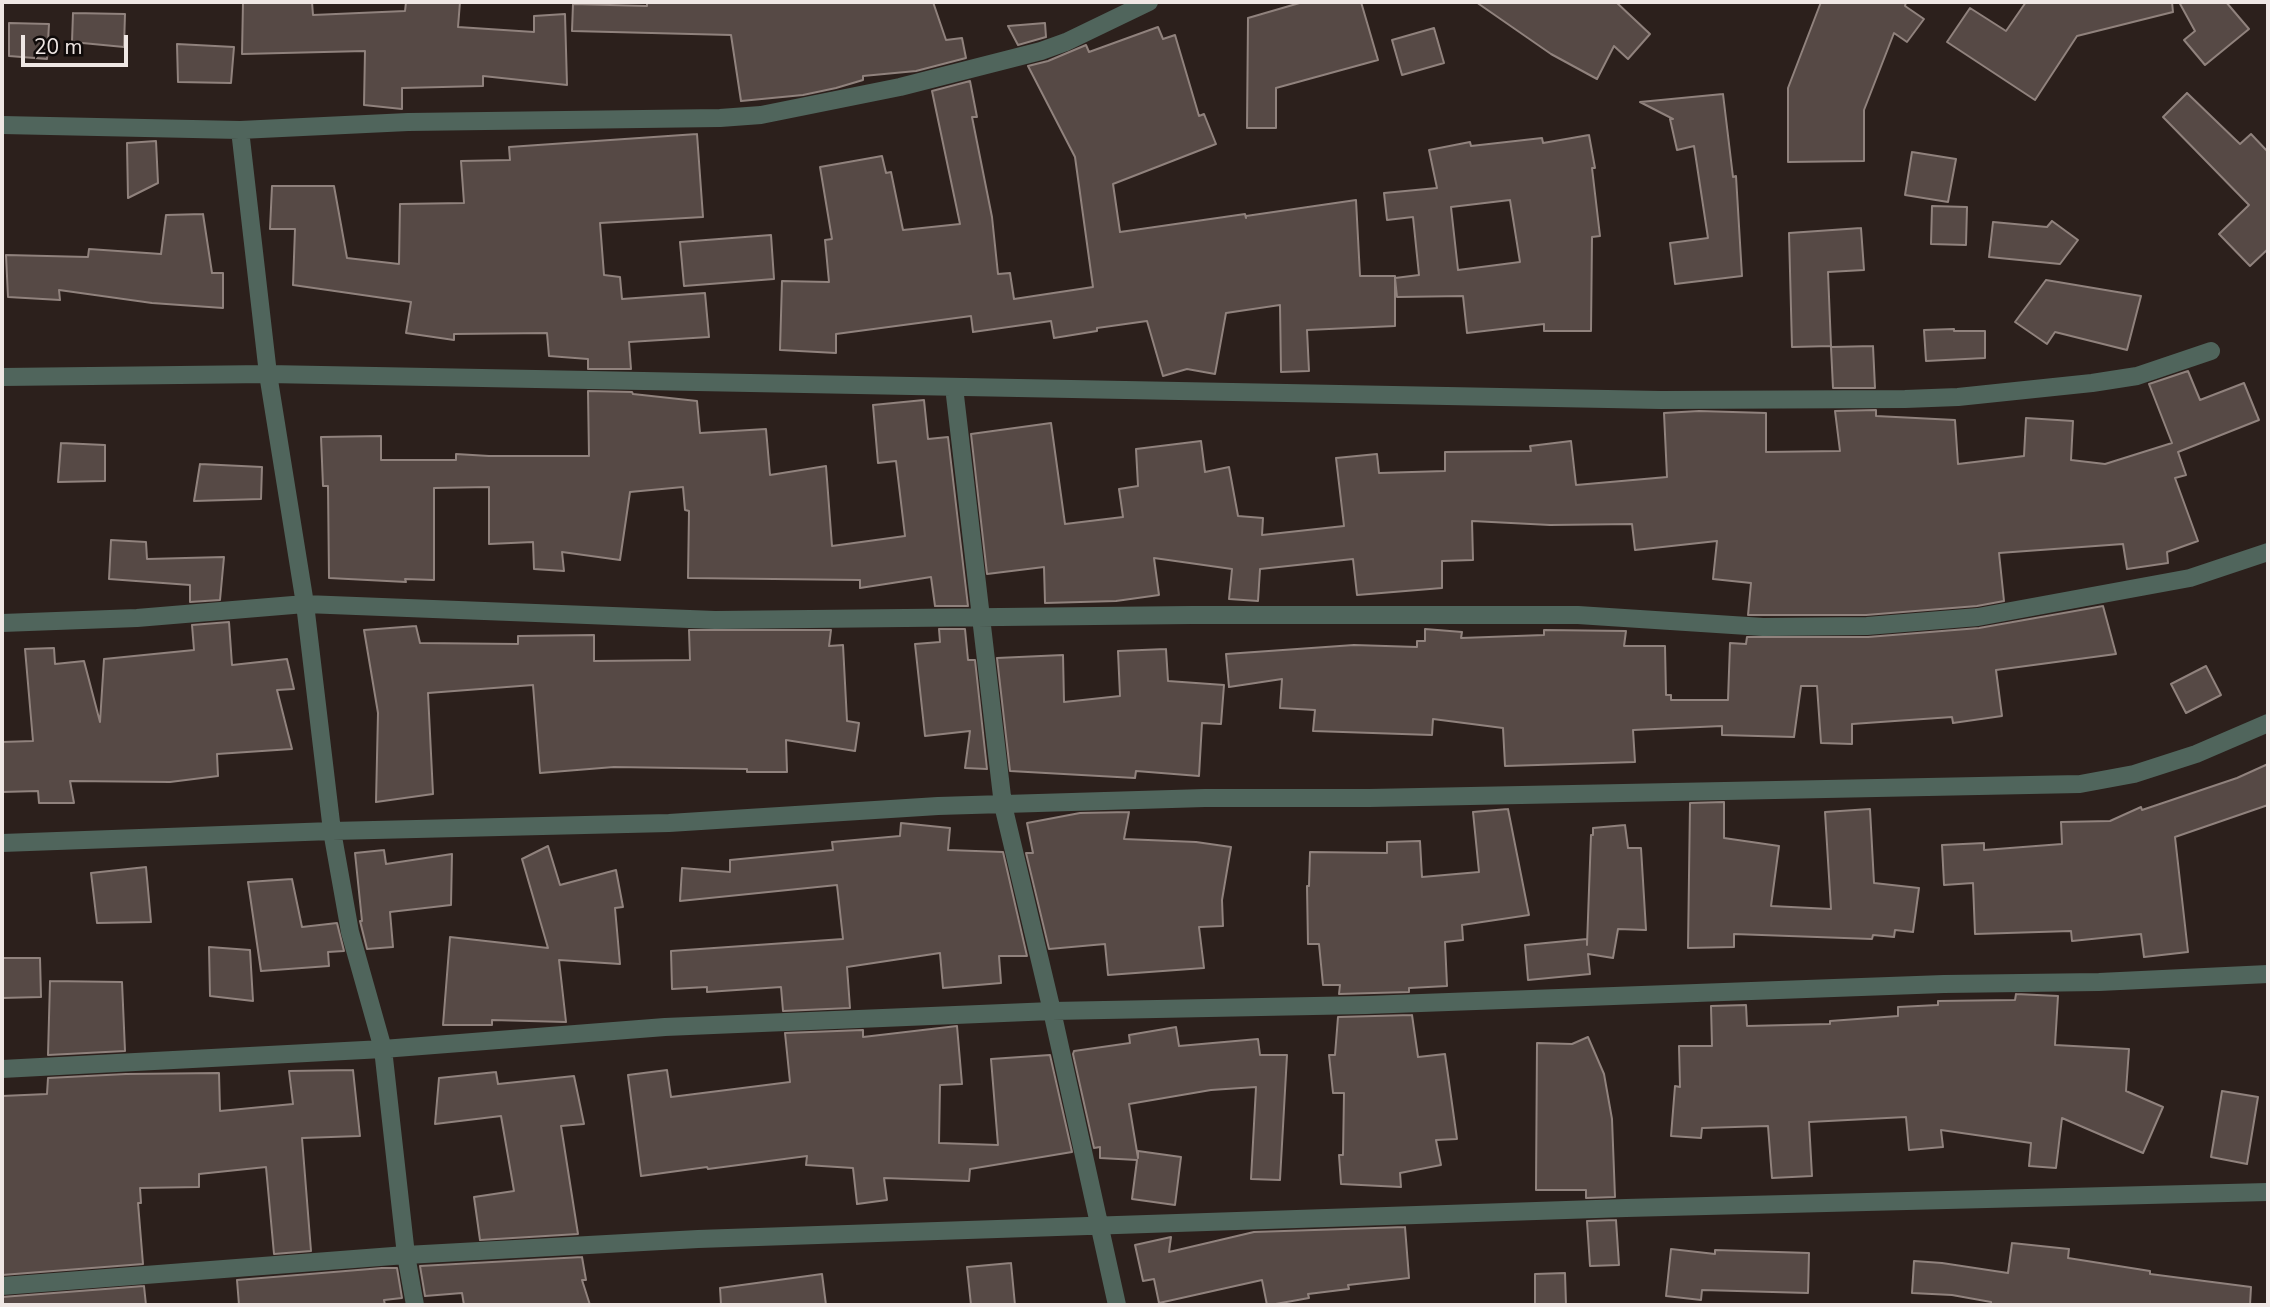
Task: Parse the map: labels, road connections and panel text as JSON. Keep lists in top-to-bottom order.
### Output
{
  "scale_bar": "20 m"
}
